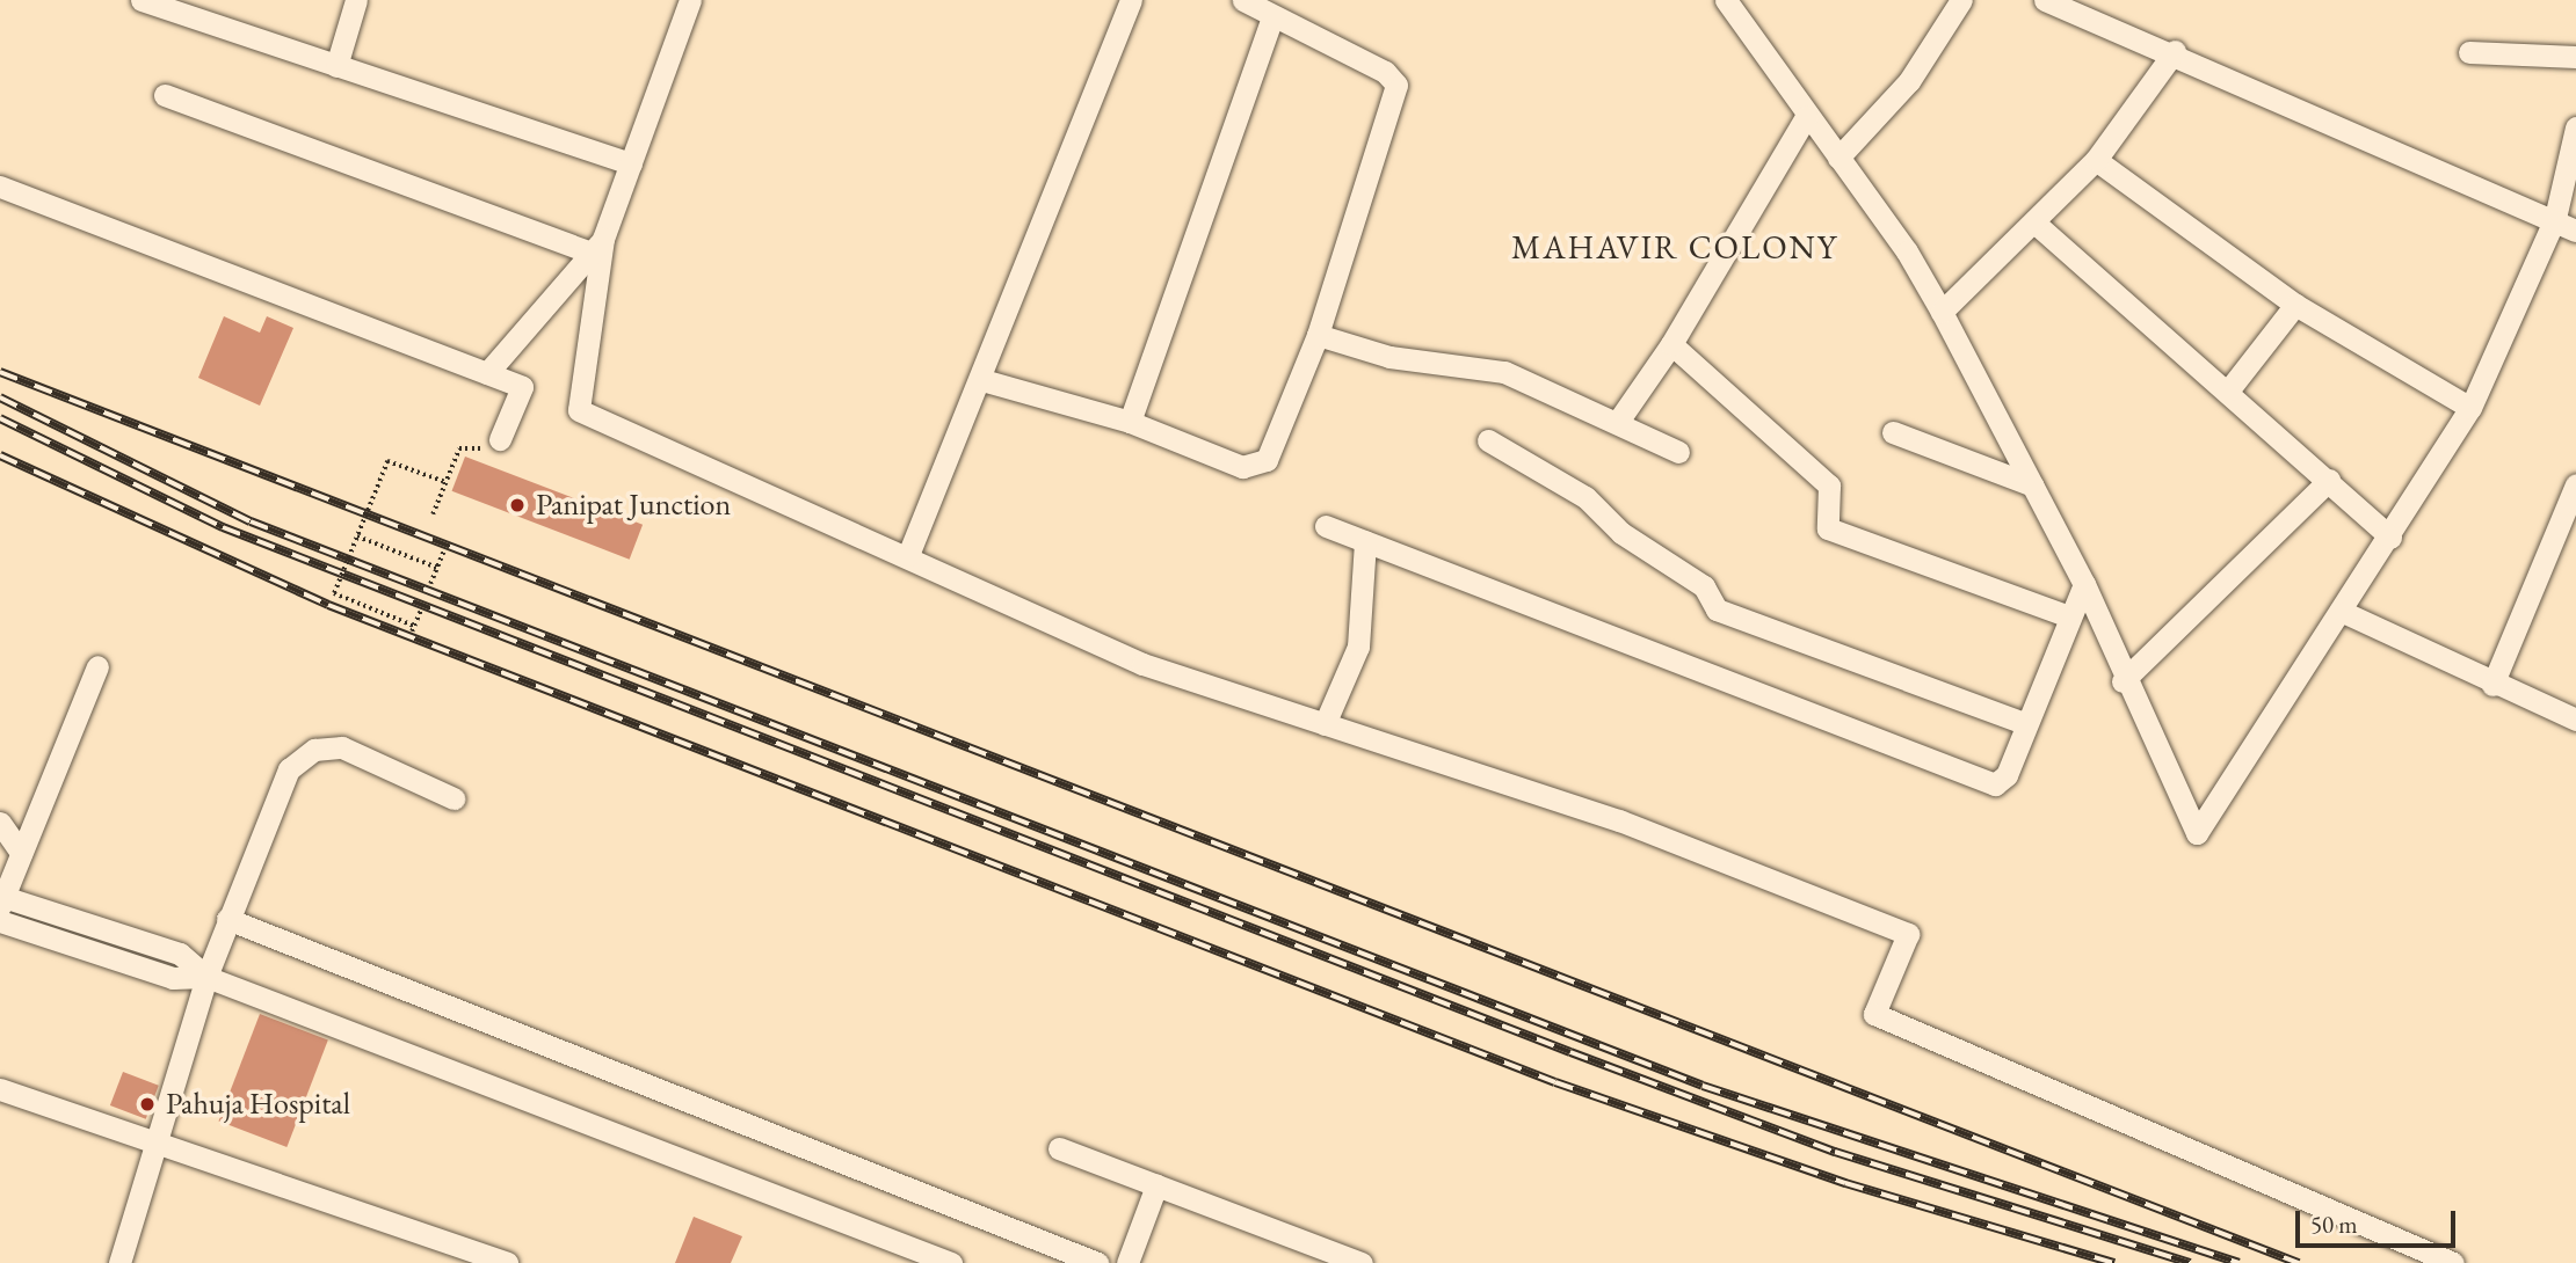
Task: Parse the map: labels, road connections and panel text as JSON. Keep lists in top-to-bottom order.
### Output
{
  "districts": ["MAHAVIR COLONY"],
  "places": ["Panipat Junction", "Pahuja Hospital"],
  "scale_bar": "50 m"
}
